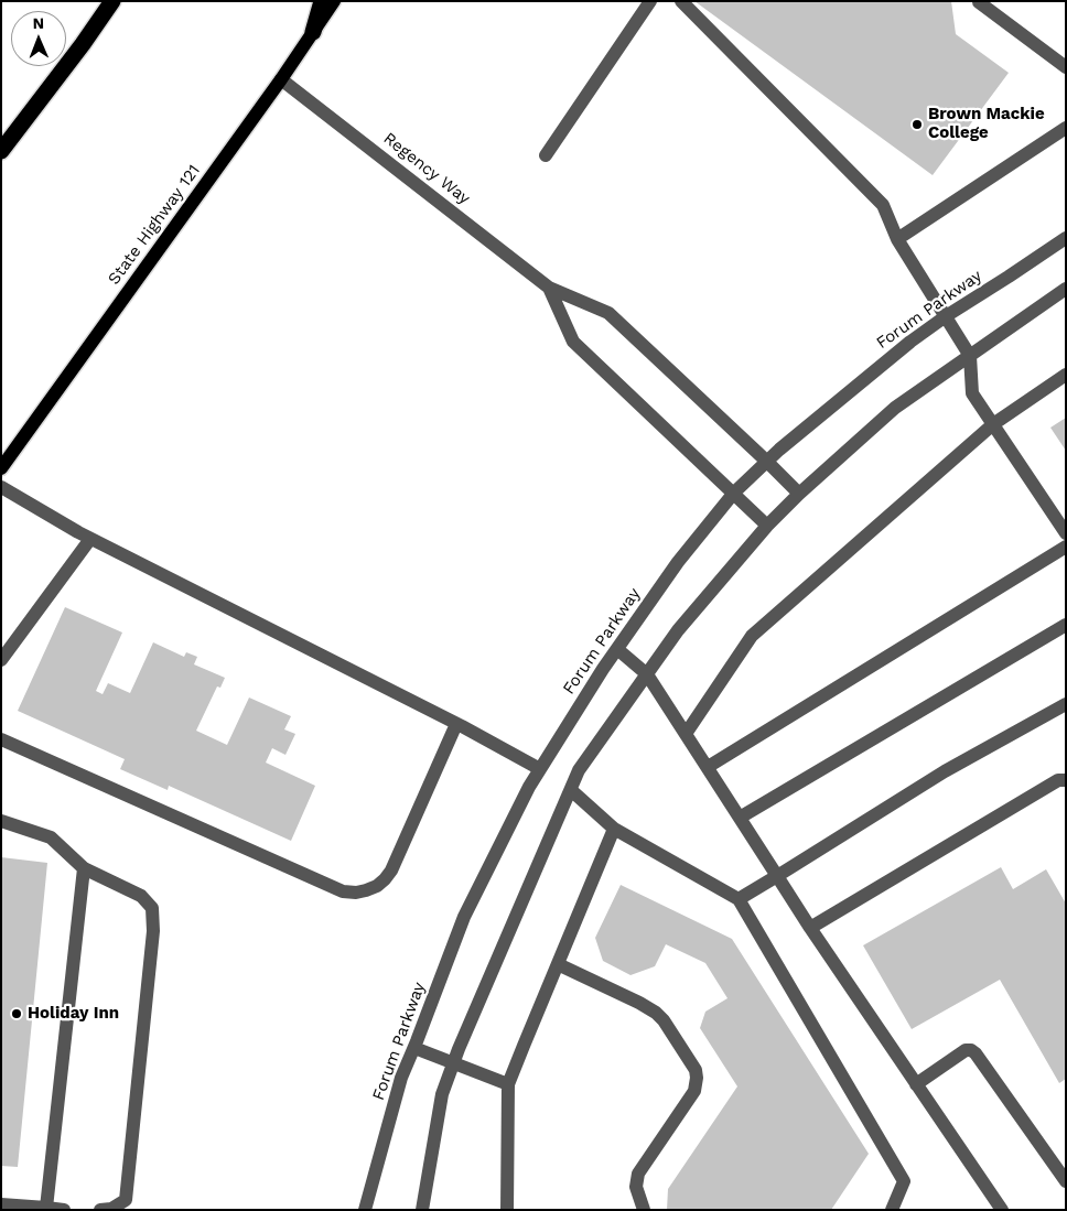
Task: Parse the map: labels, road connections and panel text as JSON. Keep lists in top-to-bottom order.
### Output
{
  "streets": {
    "main road": ["State Highway 121"],
    "street": ["Regency Way", "Forum Parkway"]
  },
  "crossings": [
    ["Regency Way", "State Highway 121"],
    ["Regency Way", "Forum Parkway"]
  ],
  "places": ["Brown Mackie College", "Holiday Inn"],
  "north": "top"
}
